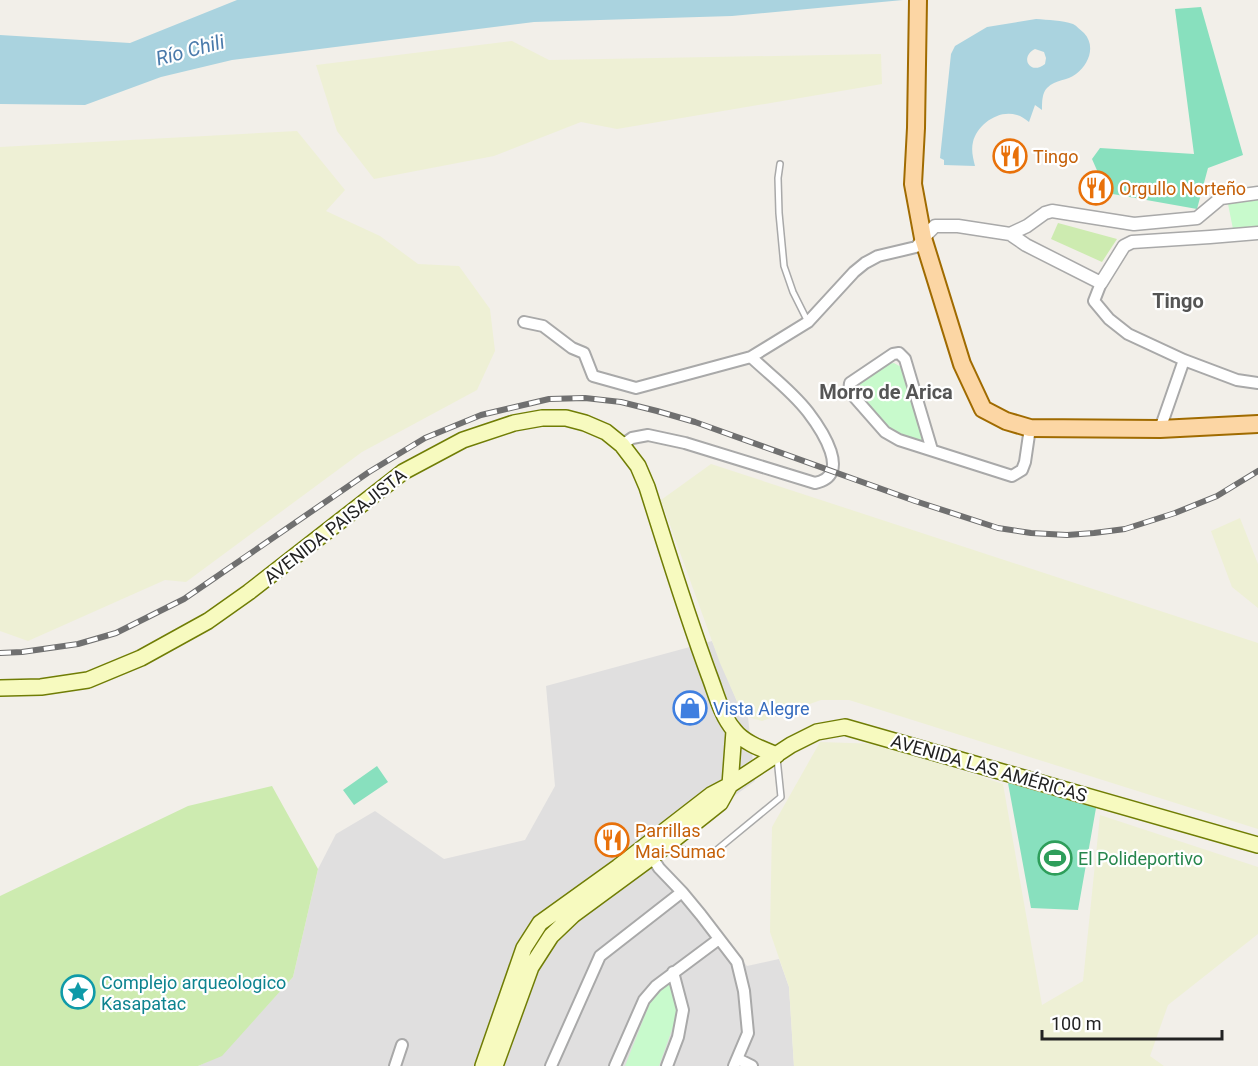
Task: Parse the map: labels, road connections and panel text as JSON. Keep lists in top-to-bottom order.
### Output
{
  "streets": {
    "main road": ["AVENIDA PAISAJISTA", "AVENIDA LAS AMÉRICAS"]
  },
  "crossings": [
    ["AVENIDA PAISAJISTA", "AVENIDA LAS AMÉRICAS"]
  ],
  "districts": ["Tingo", "Morro de Arica"],
  "water": ["Río Chili"],
  "places": {
    "restaurant": ["Tingo", "Orgullo Norteño", "Parrillas Mai-Sumac"],
    "shop": ["Vista Alegre"],
    "sports": ["El Polideportivo"],
    "place": ["Complejo arqueologico Kasapatac"]
  },
  "scale_bar": "100 m"
}
